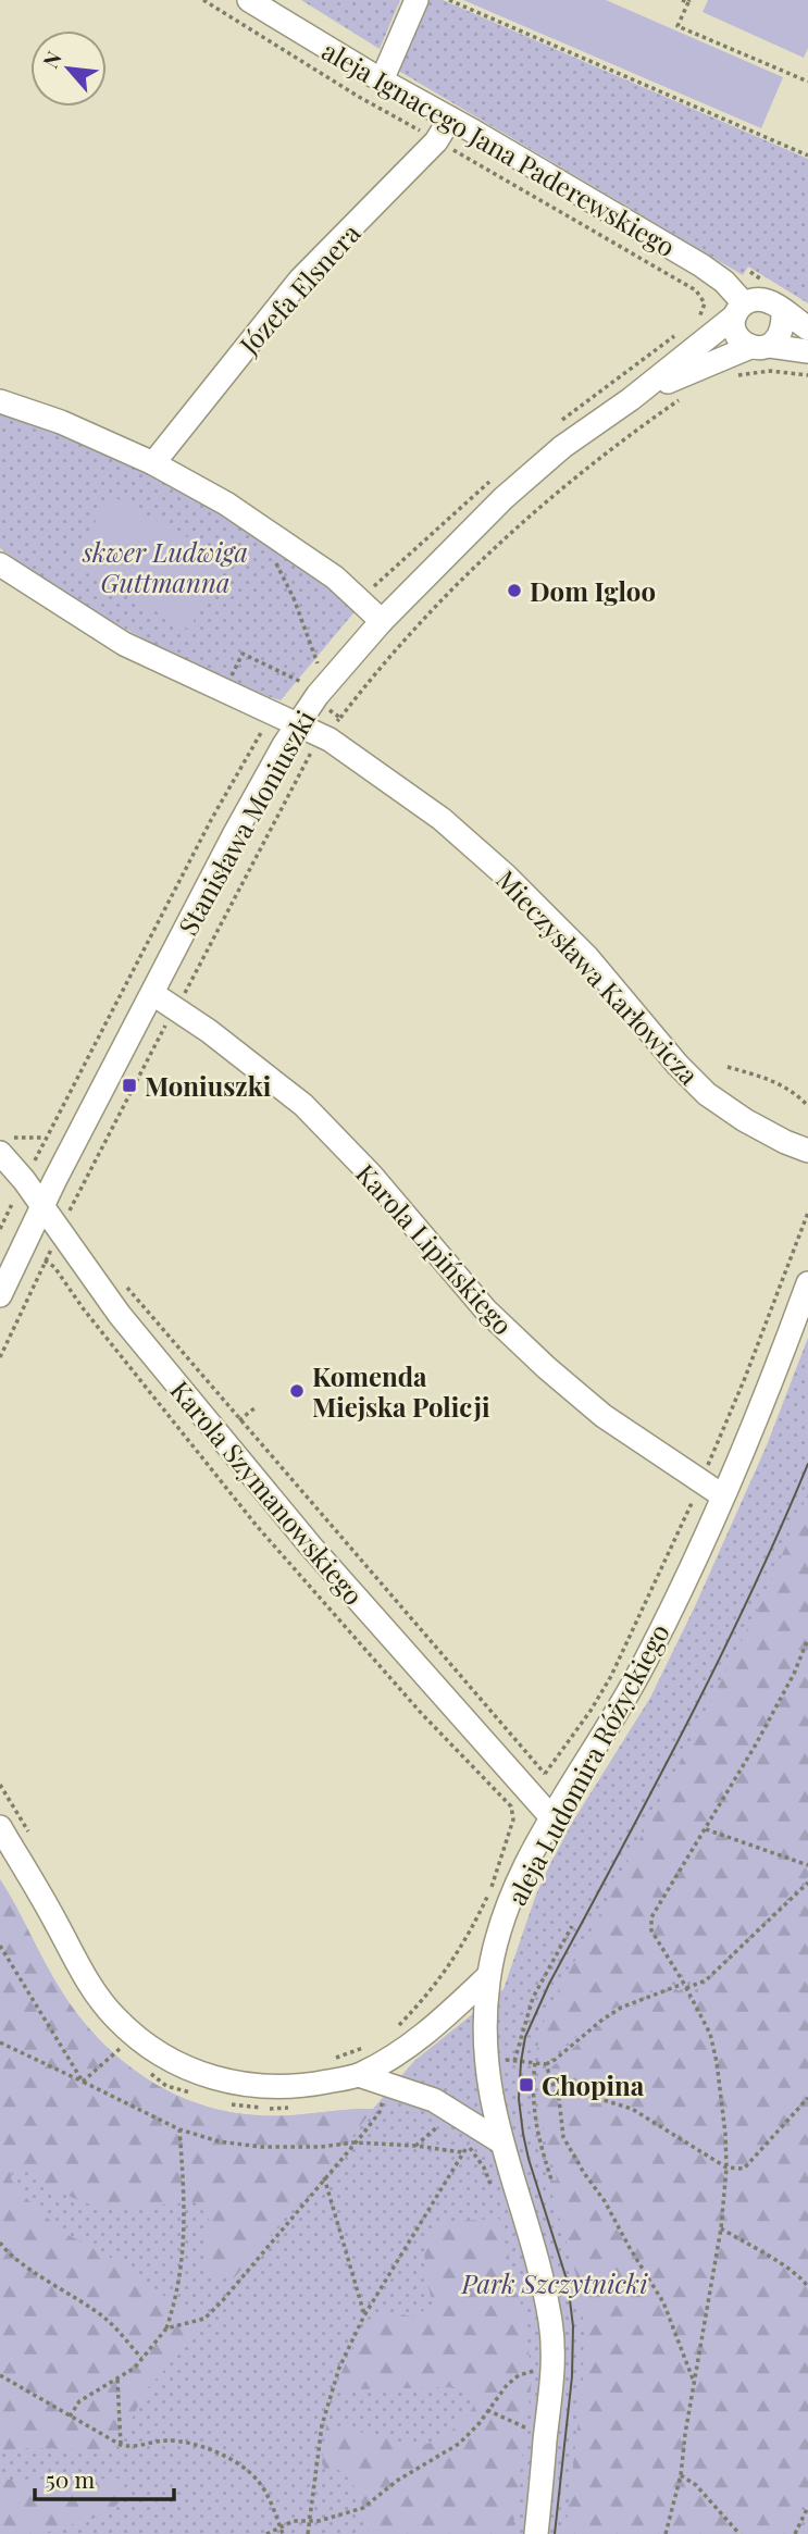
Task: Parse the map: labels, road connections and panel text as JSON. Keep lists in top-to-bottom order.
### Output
{
  "streets": {
    "street": [
      "aleja Ignacego Jana Paderewskiego",
      "Józefa Elsnera",
      "Stanisława Moniuszki",
      "Mieczysława Karłowicza",
      "Karola Lipińskiego",
      "Karola Szymanowskiego",
      "aleja Ludomira Różyckiego"
    ]
  },
  "crossings": [
    ["aleja Ignacego Jana Paderewskiego", "Józefa Elsnera"],
    ["aleja Ignacego Jana Paderewskiego", "Stanisława Moniuszki"],
    ["Stanisława Moniuszki", "Mieczysława Karłowicza"],
    ["Stanisława Moniuszki", "Karola Lipińskiego"],
    ["Stanisława Moniuszki", "Karola Szymanowskiego"],
    ["Karola Lipińskiego", "aleja Ludomira Różyckiego"],
    ["Karola Szymanowskiego", "aleja Ludomira Różyckiego"]
  ],
  "parks": ["skwer Ludwiga Guttmanna", "Park Szczytnicki"],
  "places": {
    "other": ["Dom Igloo", "Komenda Miejska Policji"],
    "transit": ["Moniuszki", "Chopina"]
  },
  "scale_bar": "50 m",
  "north": "top left"
}
